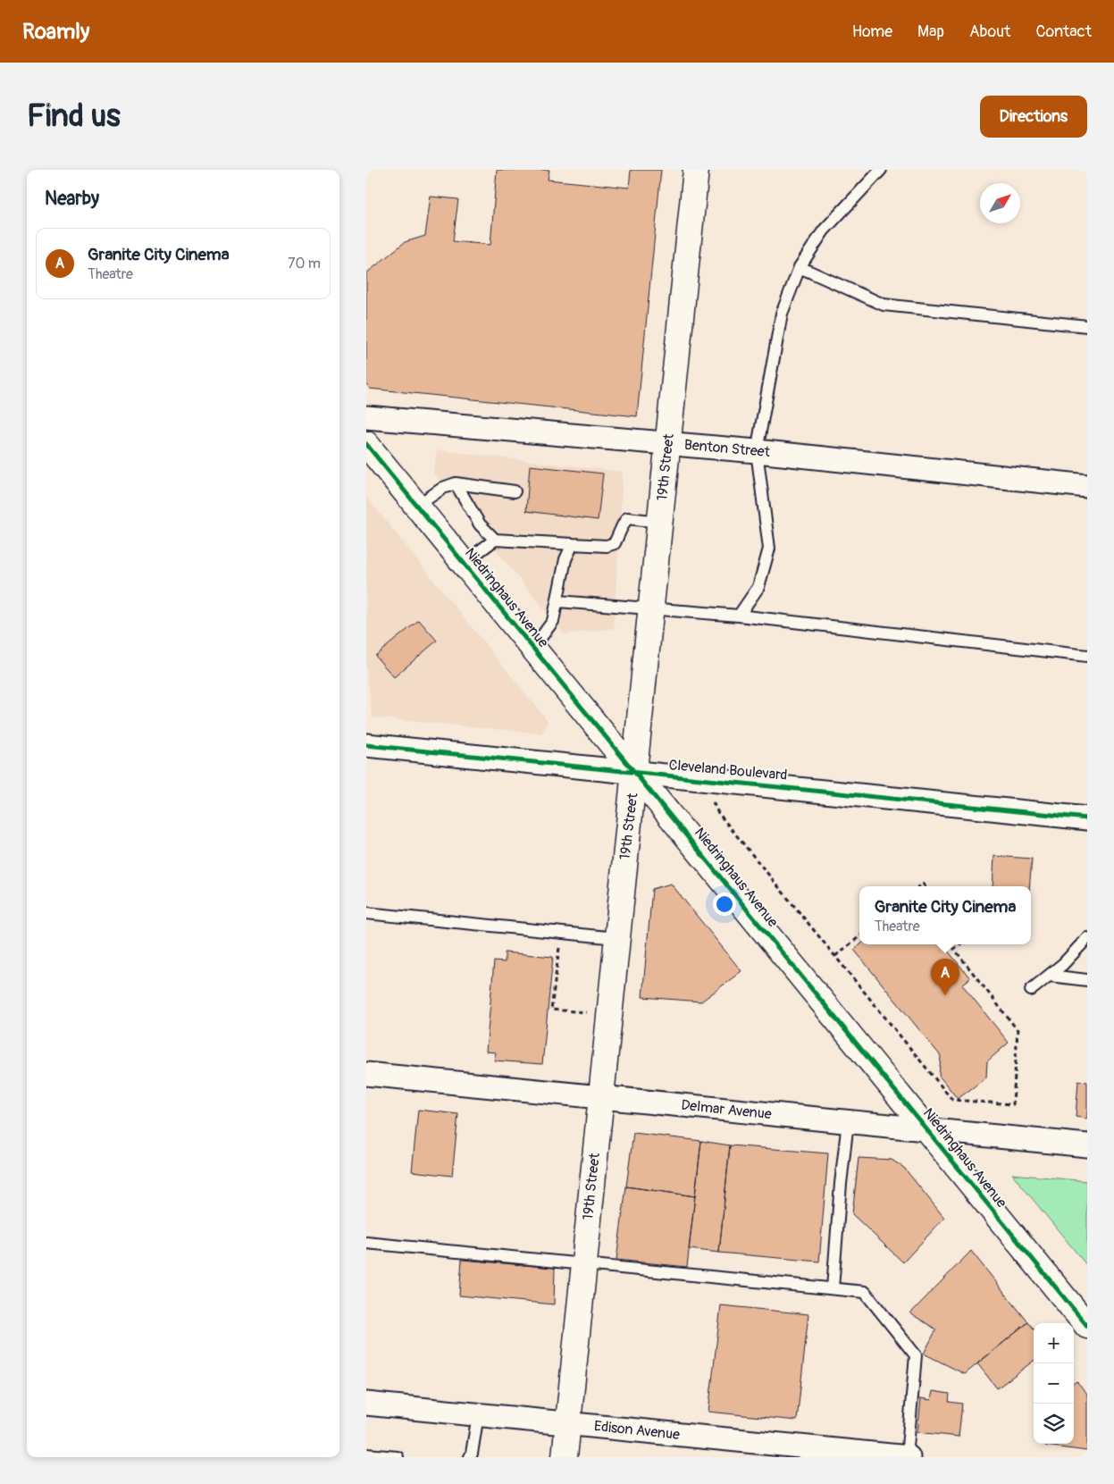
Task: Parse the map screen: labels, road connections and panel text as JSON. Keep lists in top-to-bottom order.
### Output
{
  "streets": {
    "main road": ["19th Street", "Niedringhaus Avenue"],
    "street": [
      "Benton Street",
      "Cleveland Boulevard",
      "Delmar Avenue",
      "Edison Avenue"
    ]
  },
  "crossings": [
    ["Benton Street", "19th Street"],
    ["19th Street", "Niedringhaus Avenue"],
    ["19th Street", "Cleveland Boulevard"],
    ["19th Street", "Delmar Avenue"],
    ["19th Street", "Edison Avenue"],
    ["Niedringhaus Avenue", "Cleveland Boulevard"],
    ["Niedringhaus Avenue", "Delmar Avenue"]
  ],
  "north": "top right",
  "page": {
    "header": "Roamly",
    "nav": [
      "Home",
      "Map",
      "About",
      "Contact"
    ],
    "buttons": "Directions",
    "title": "Find us",
    "heading": "Nearby",
    "list": [
      {
        "mark": "A",
        "name": "Granite City Cinema",
        "note": "Theatre",
        "value": "70 m"
      }
    ],
    "popup": ["Granite City Cinema", "Theatre"],
    "pins": "A",
    "map_buttons": ["+", "−"]
  }
}
